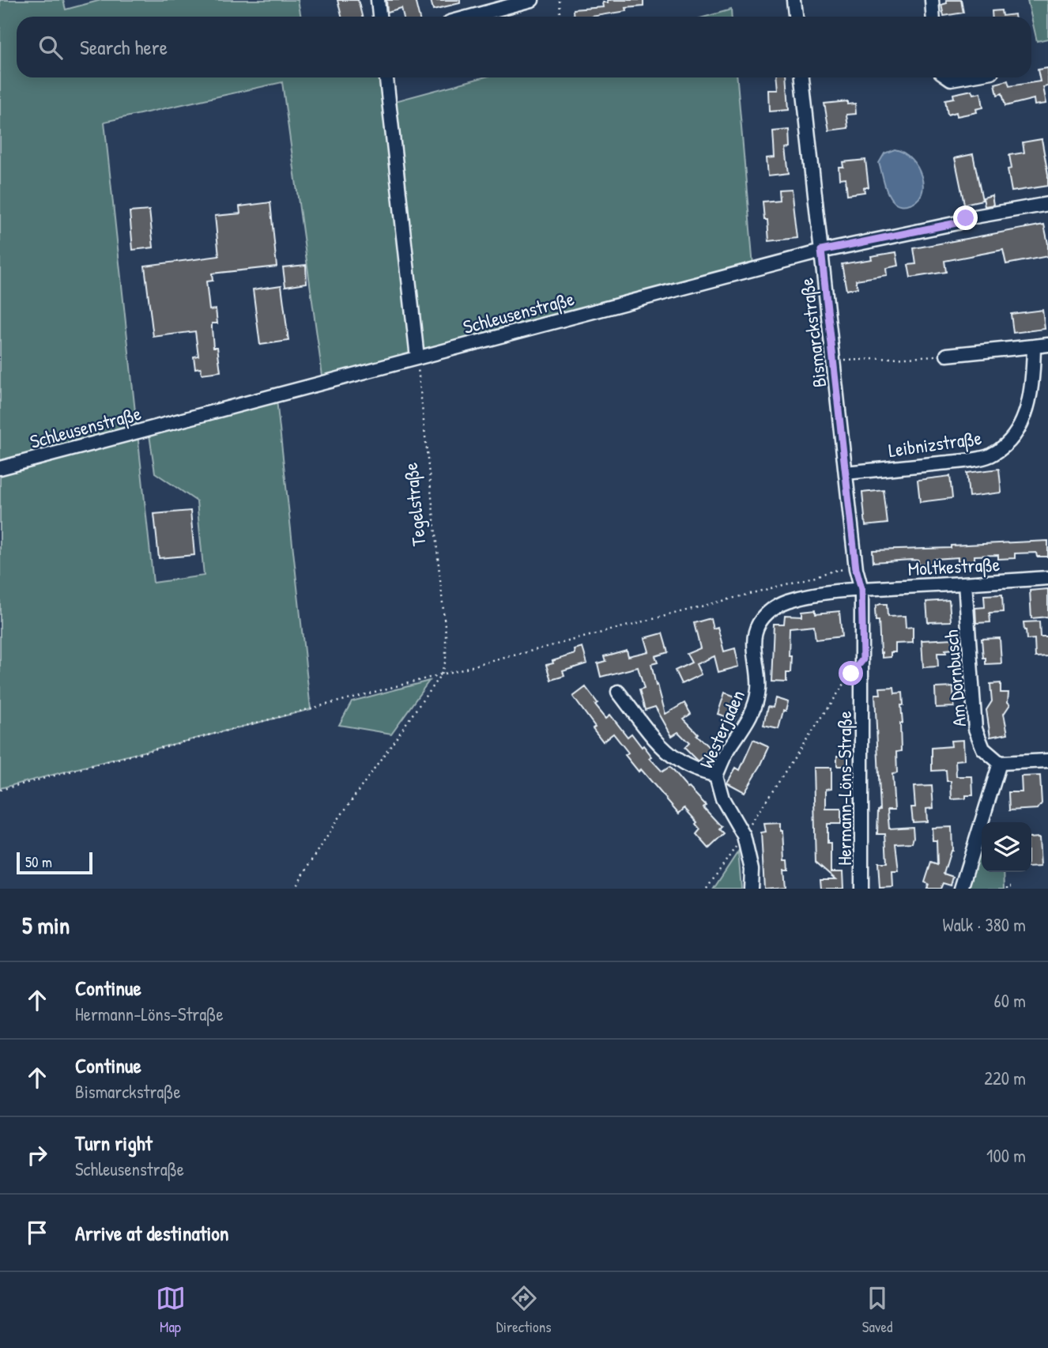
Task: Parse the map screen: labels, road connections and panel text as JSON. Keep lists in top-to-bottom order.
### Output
{
  "streets": {
    "street": [
      "Schleusenstraße",
      "Bismarckstraße",
      "Leibnizstraße",
      "Moltkestraße",
      "Am Dornbusch",
      "Westerjaden",
      "Hermann-Löns-Straße"
    ],
    "path": ["Tegelstraße"]
  },
  "crossings": [
    ["Schleusenstraße", "Bismarckstraße"],
    ["Schleusenstraße", "Tegelstraße"],
    ["Bismarckstraße", "Leibnizstraße"],
    ["Bismarckstraße", "Moltkestraße"],
    ["Bismarckstraße", "Westerjaden"],
    ["Bismarckstraße", "Hermann-Löns-Straße"],
    ["Moltkestraße", "Am Dornbusch"],
    ["Moltkestraße", "Westerjaden"],
    ["Moltkestraße", "Hermann-Löns-Straße"],
    ["Westerjaden", "Hermann-Löns-Straße"]
  ],
  "scale_bar": "50 m",
  "page": {
    "search": "Search here",
    "scale": "50 m",
    "heading": ["5 min", "Walk · 380 m"],
    "list": [
      ["Continue", "Hermann-Löns-Straße", "60 m"],
      ["Continue", "Bismarckstraße", "220 m"],
      ["Turn right", "Schleusenstraße", "100 m"],
      "Arrive at destination"
    ],
    "nav": ["Map", "Directions", "Saved"]
  }
}
